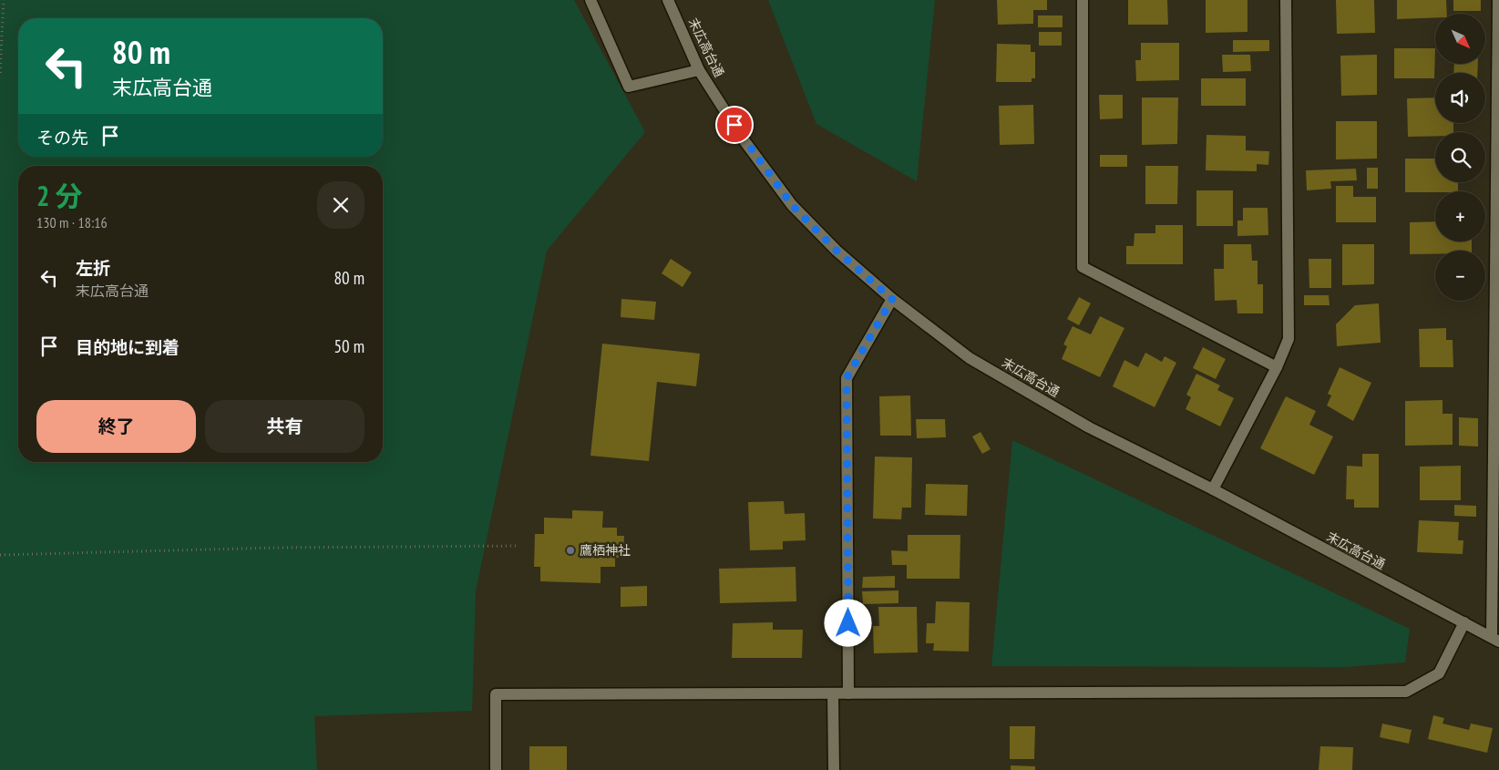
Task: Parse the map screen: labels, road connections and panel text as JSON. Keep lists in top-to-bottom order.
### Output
{
  "streets": {
    "street": ["末広高台通"]
  },
  "places": ["鷹栖神社"],
  "north": "bottom right",
  "page": {
    "map_buttons": ["+", "−"],
    "turn": ["80 m", "末広高台通"],
    "then": "その先",
    "heading": ["2 分", "130 m · 18:16"],
    "list": [
      {
        "name": "左折",
        "note": "末広高台通",
        "value": "80 m"
      },
      {
        "name": "目的地に到着",
        "value": "50 m"
      }
    ],
    "buttons": ["終了", "共有"]
  }
}
